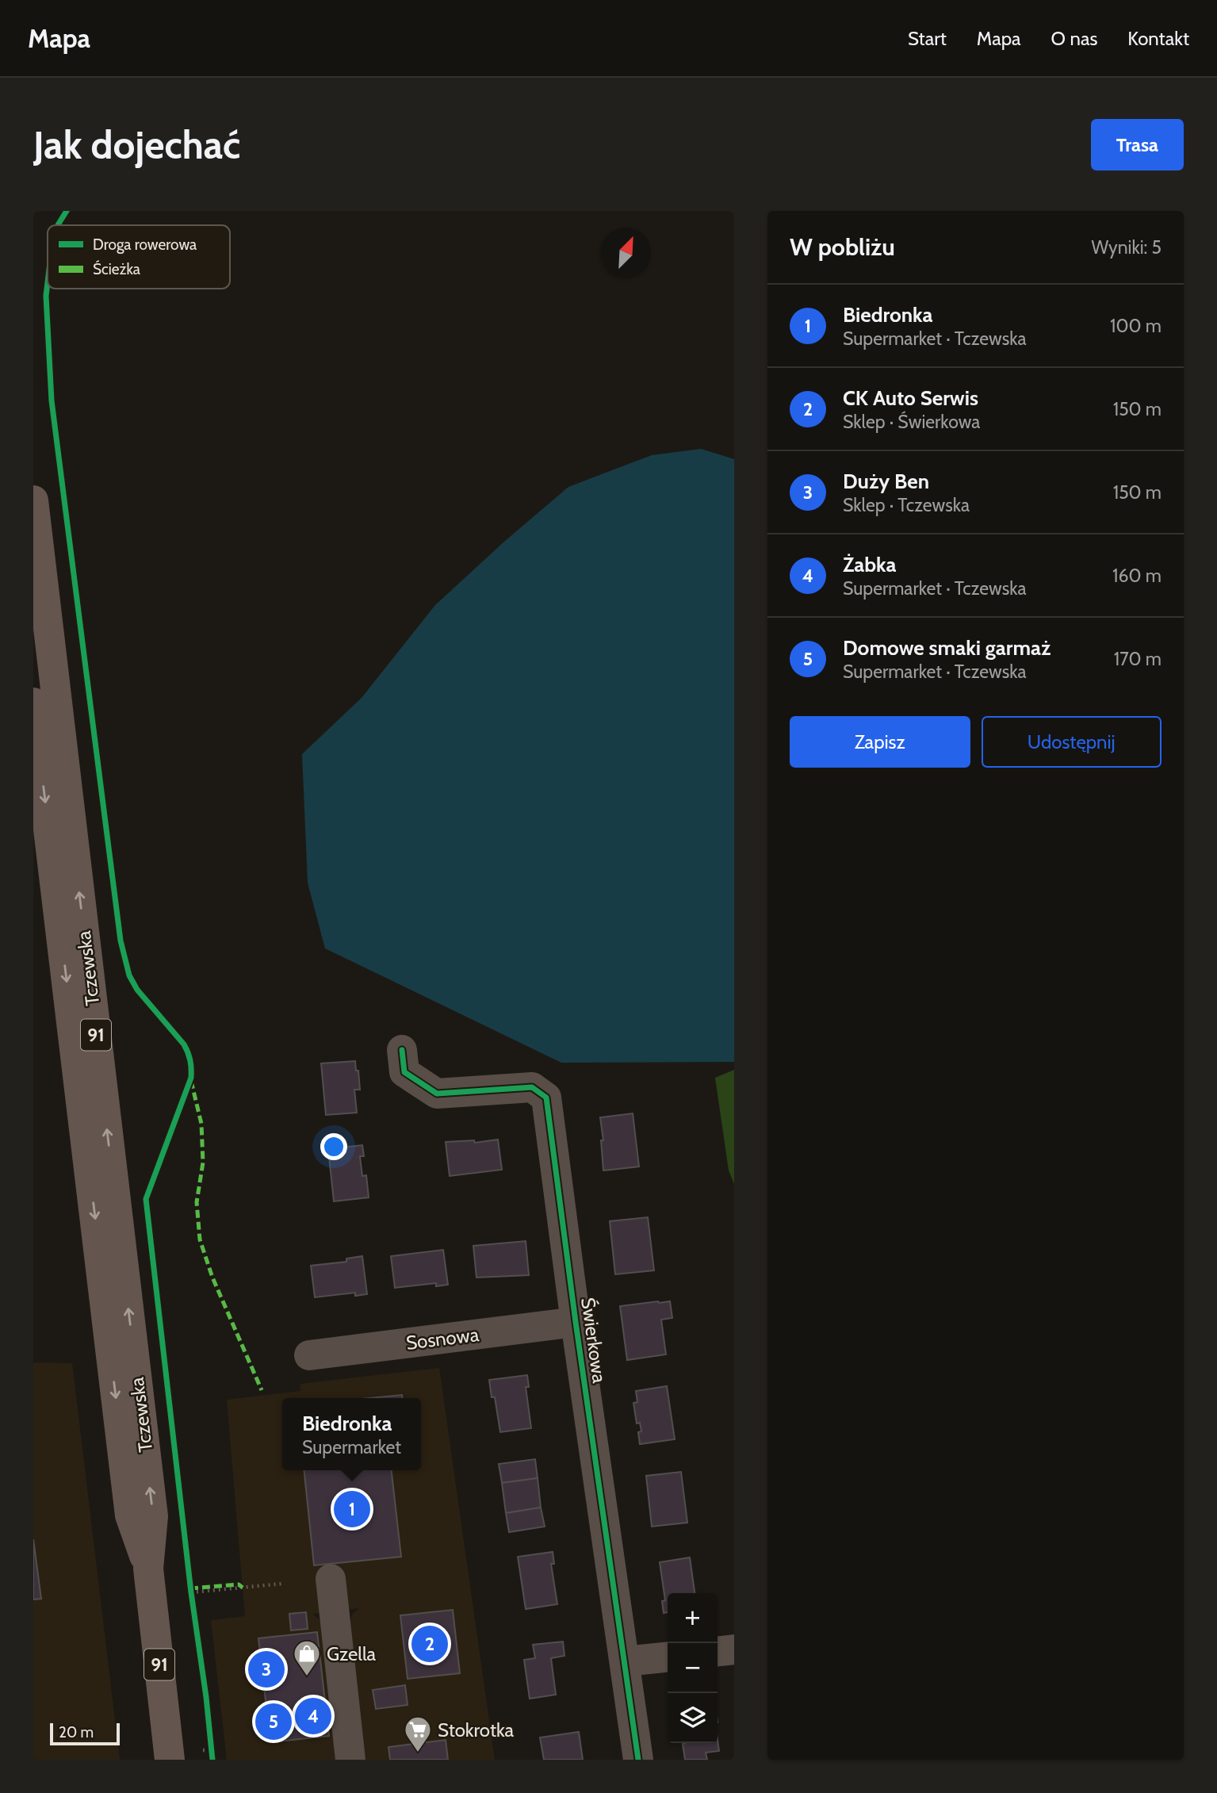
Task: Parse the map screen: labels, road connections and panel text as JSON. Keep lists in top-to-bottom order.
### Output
{
  "streets": {
    "main road": ["Tczewska", "91"],
    "street": ["Sosnowa", "Świerkowa"]
  },
  "crossings": [
    ["Sosnowa", "Świerkowa"]
  ],
  "places": {
    "shop": ["Gzella"],
    "supermarket": ["Stokrotka"]
  },
  "legend": ["Droga rowerowa", "Ścieżka"],
  "scale_bar": "20 m",
  "north": "top right",
  "page": {
    "header": "Mapa",
    "nav": [
      "Start",
      "Mapa",
      "O nas",
      "Kontakt"
    ],
    "buttons": [
      "Trasa",
      ["Zapisz", "Udostępnij"]
    ],
    "title": "Jak dojechać",
    "heading": ["W pobliżu", "Wyniki: 5"],
    "list": [
      {
        "mark": "1",
        "name": "Biedronka",
        "note": "Supermarket · Tczewska",
        "value": "100 m"
      },
      {
        "mark": "2",
        "name": "CK Auto Serwis",
        "note": "Sklep · Świerkowa",
        "value": "150 m"
      },
      {
        "mark": "3",
        "name": "Duży Ben",
        "note": "Sklep · Tczewska",
        "value": "150 m"
      },
      {
        "mark": "4",
        "name": "Żabka",
        "note": "Supermarket · Tczewska",
        "value": "160 m"
      },
      {
        "mark": "5",
        "name": "Domowe smaki garmaż",
        "note": "Supermarket · Tczewska",
        "value": "170 m"
      }
    ],
    "popup": ["Biedronka", "Supermarket"],
    "pins": [
      "1",
      "2",
      "3",
      "4",
      "5"
    ],
    "map_buttons": ["+", "−"],
    "scale": "20 m"
  }
}
